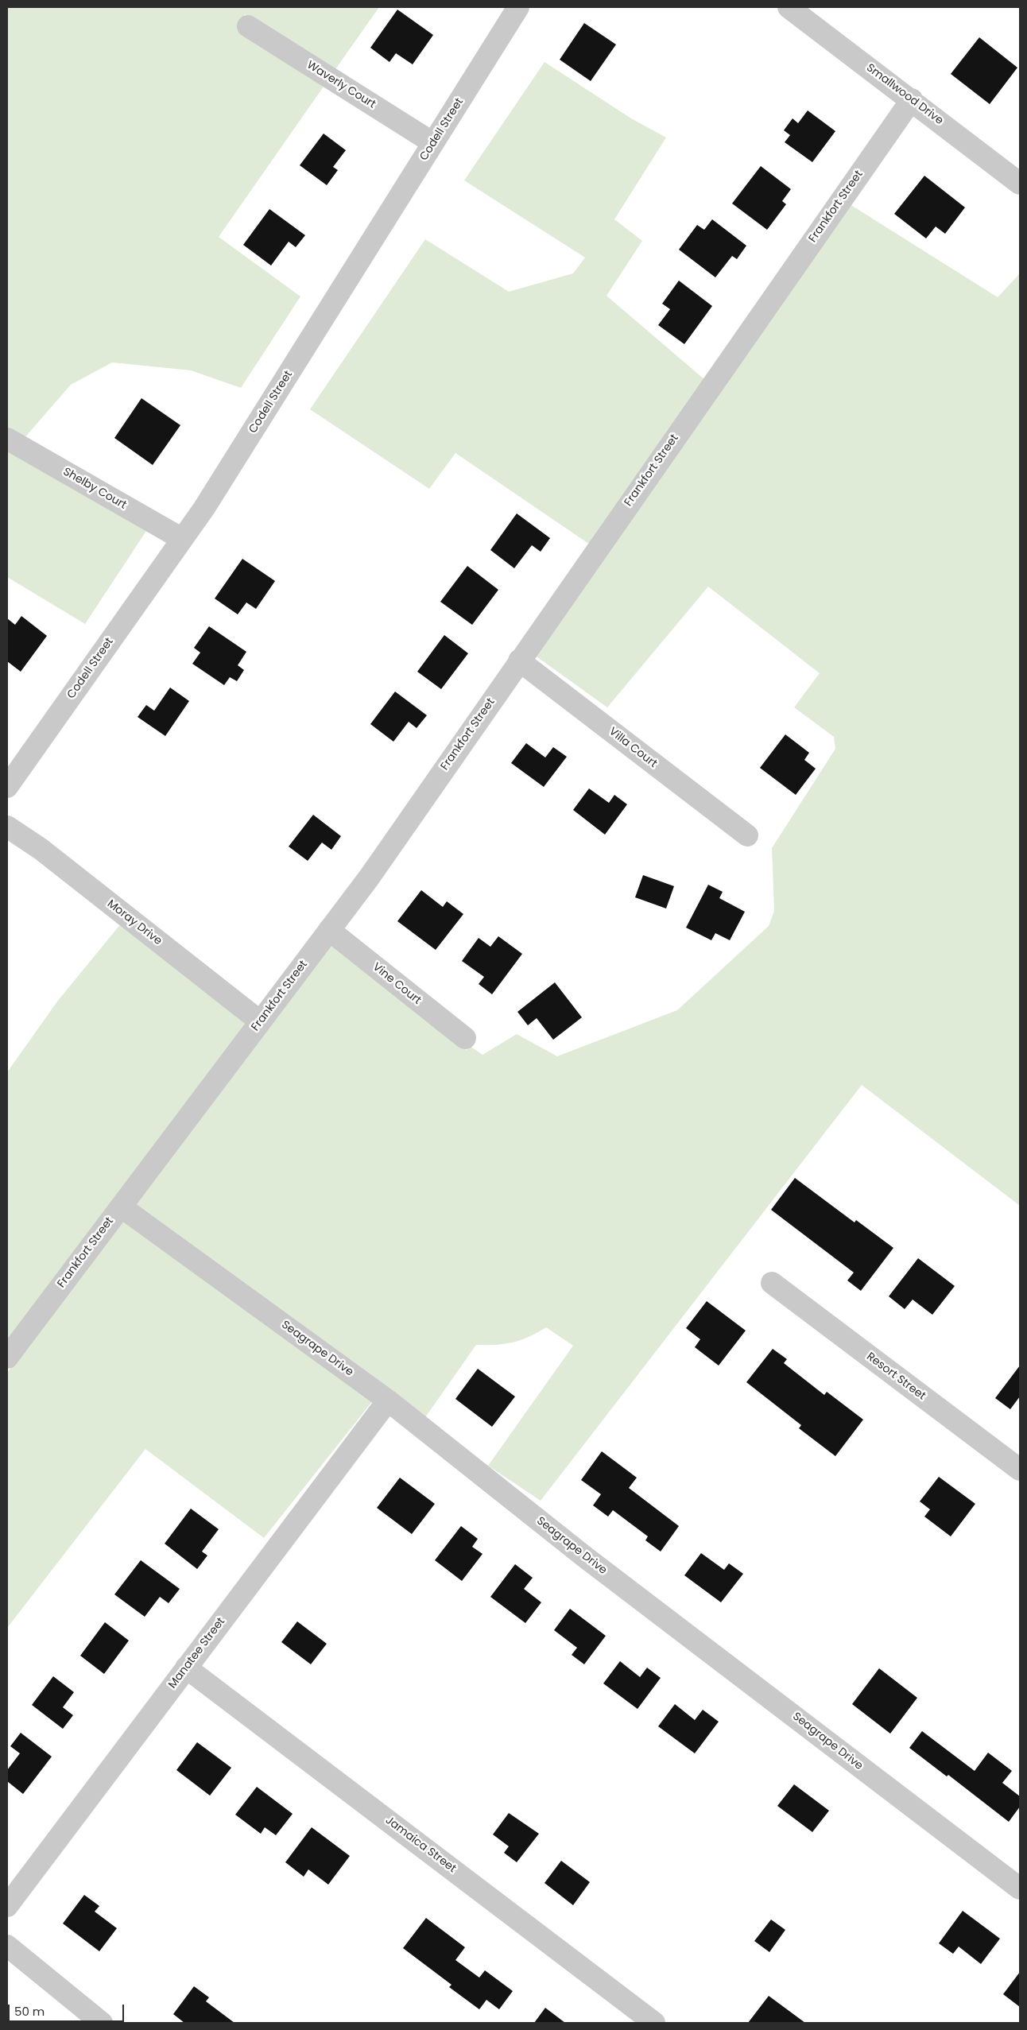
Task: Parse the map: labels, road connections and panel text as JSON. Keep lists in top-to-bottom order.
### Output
{
  "streets": {
    "street": [
      "Waverly Court",
      "Smallwood Drive",
      "Codell Street",
      "Frankfort Street",
      "Shelby Court",
      "Villa Court",
      "Moray Drive",
      "Vine Court",
      "Seagrape Drive",
      "Resort Street",
      "Manatee Street",
      "Jamaica Street"
    ]
  },
  "crossings": [
    ["Waverly Court", "Codell Street"],
    ["Smallwood Drive", "Frankfort Street"],
    ["Codell Street", "Shelby Court"],
    ["Frankfort Street", "Villa Court"],
    ["Frankfort Street", "Moray Drive"],
    ["Frankfort Street", "Vine Court"],
    ["Frankfort Street", "Seagrape Drive"],
    ["Seagrape Drive", "Manatee Street"],
    ["Manatee Street", "Jamaica Street"]
  ],
  "scale_bar": "50 m"
}
